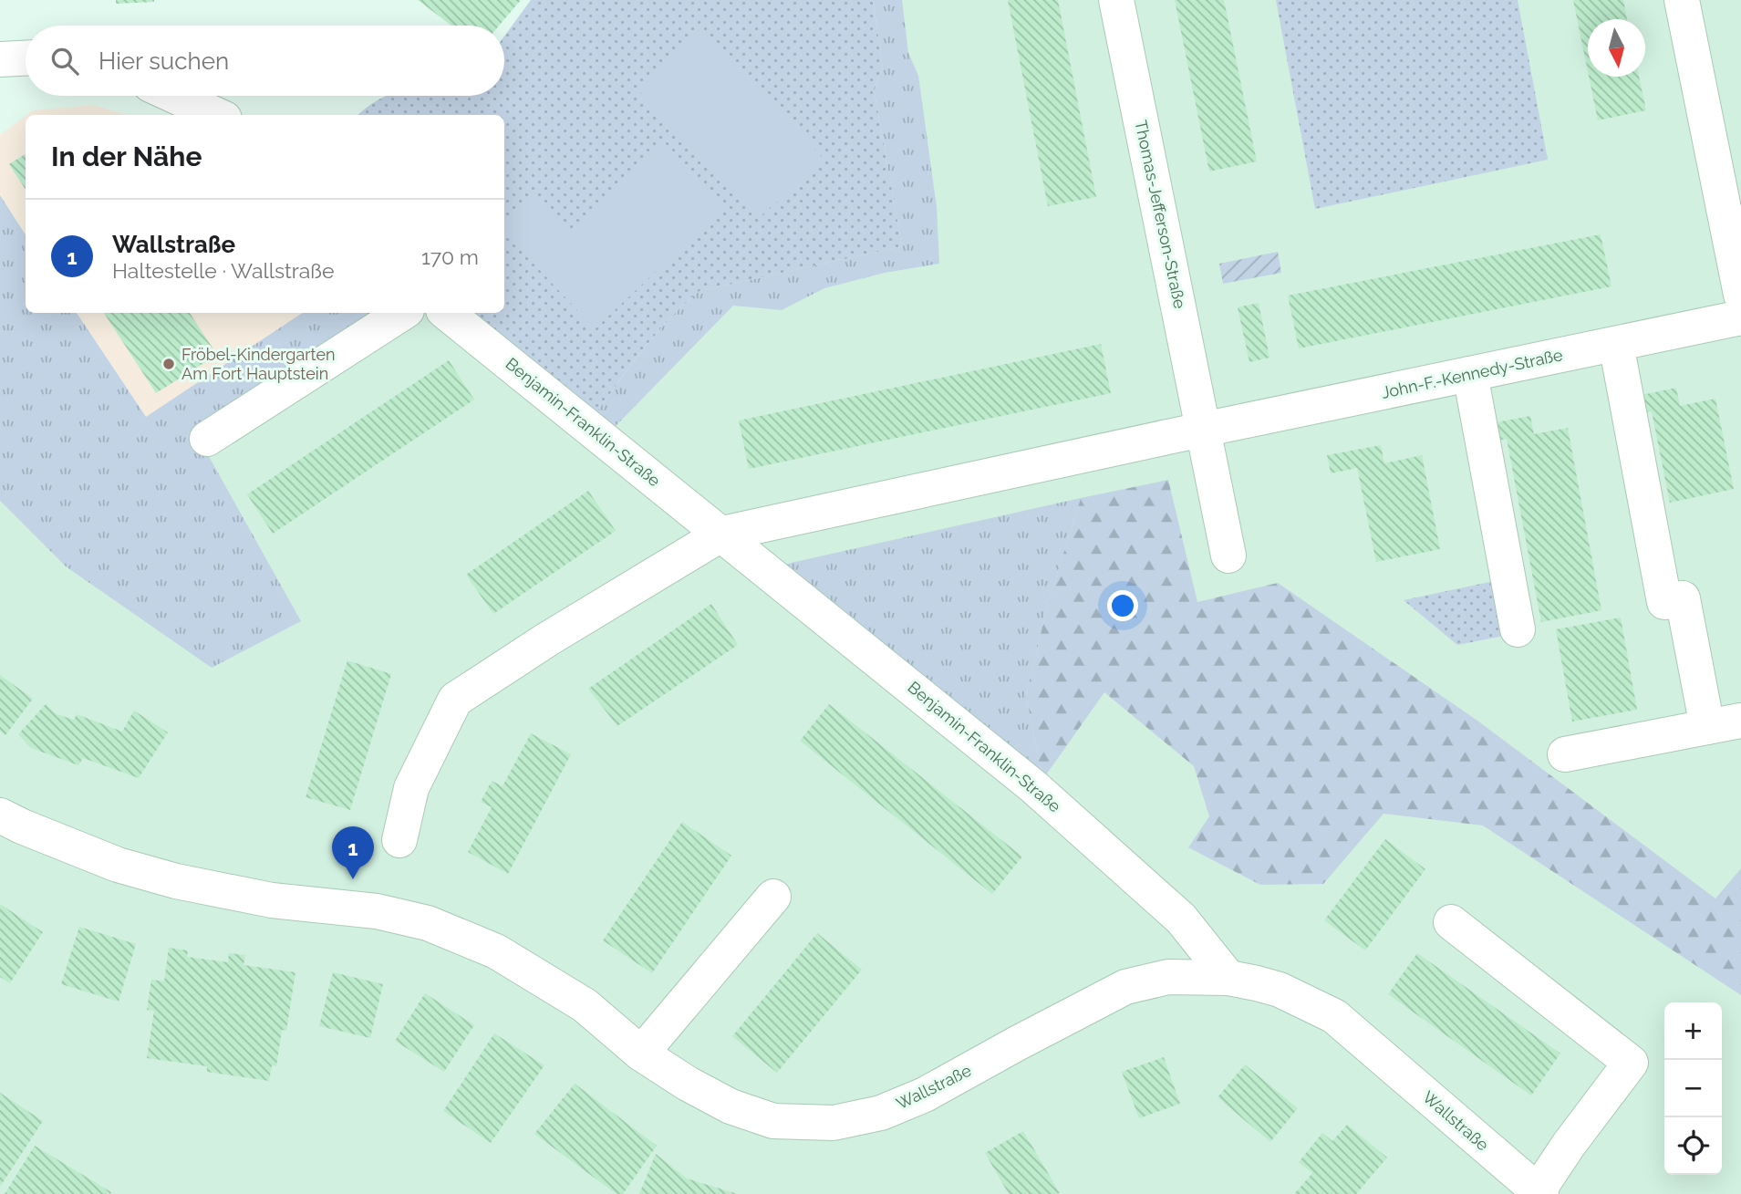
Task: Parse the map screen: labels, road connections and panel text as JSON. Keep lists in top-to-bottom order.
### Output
{
  "streets": {
    "street": [
      "Thomas-Jefferson-Straße",
      "John-F.-Kennedy-Straße",
      "Benjamin-Franklin-Straße",
      "Wallstraße"
    ]
  },
  "crossings": [
    ["Thomas-Jefferson-Straße", "John-F.-Kennedy-Straße"],
    ["Benjamin-Franklin-Straße", "Wallstraße"]
  ],
  "places": ["Fröbel-Kindergarten Am Fort Hauptstein"],
  "north": "bottom",
  "page": {
    "search": "Hier suchen",
    "heading": "In der Nähe",
    "list": [
      {
        "mark": "1",
        "name": "Wallstraße",
        "note": "Haltestelle · Wallstraße",
        "value": "170 m"
      }
    ],
    "pins": "1",
    "map_buttons": ["+", "−"]
  }
}
